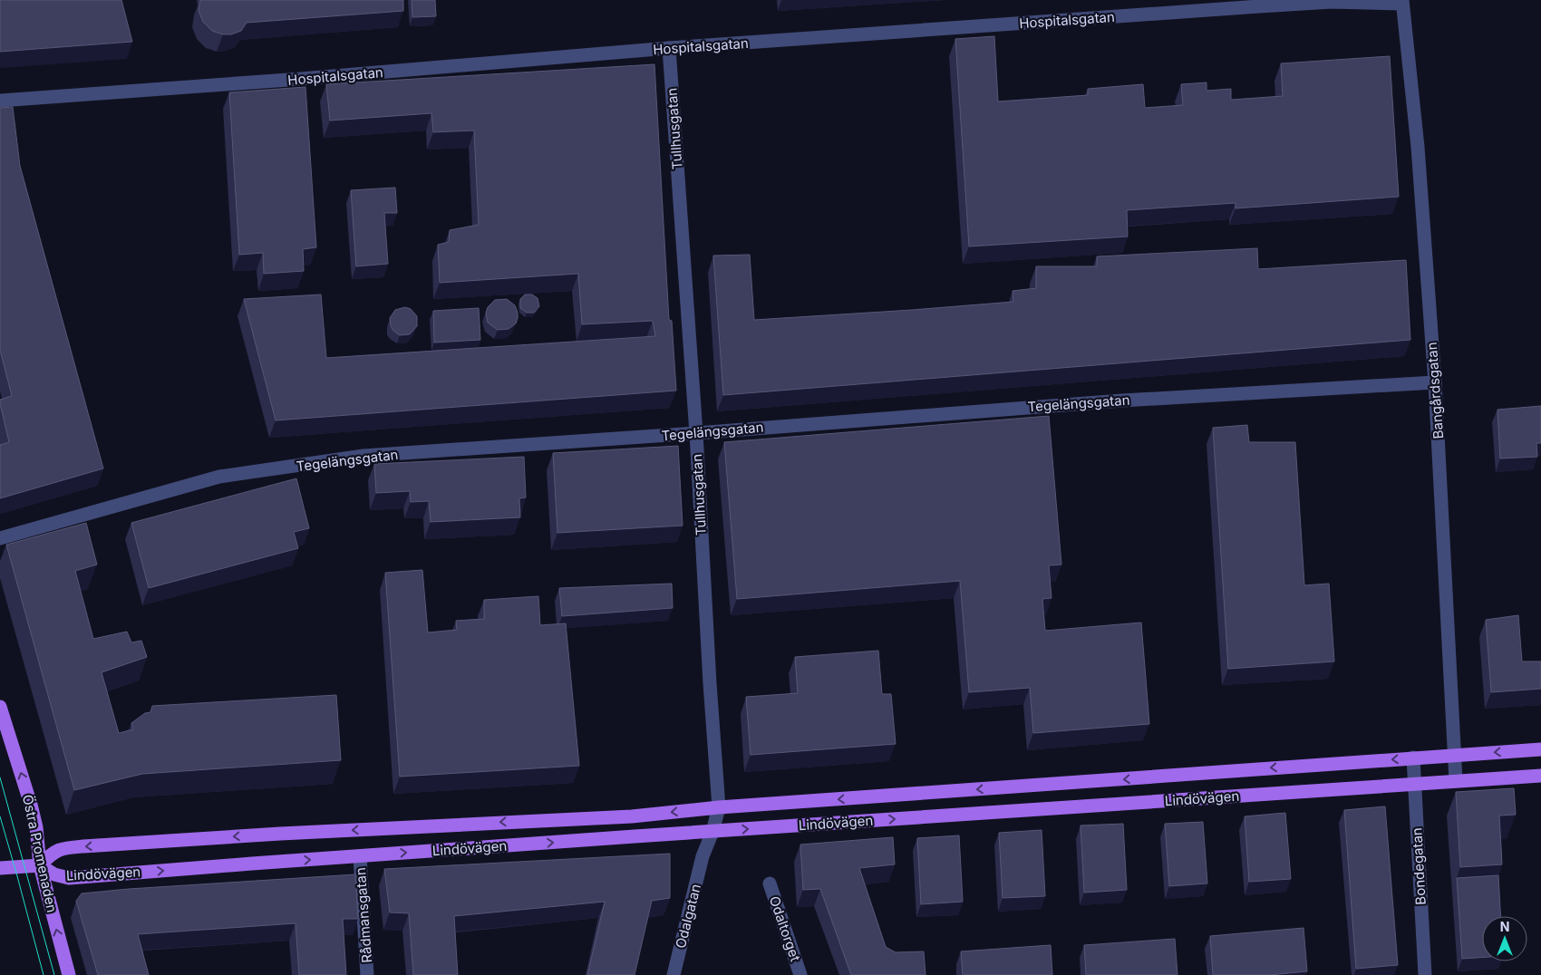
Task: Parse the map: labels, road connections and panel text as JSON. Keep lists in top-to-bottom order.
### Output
{
  "streets": {
    "main road": ["Lindövägen", "Östra Promenaden"],
    "street": [
      "Hospitalsgatan",
      "Tullhusgatan",
      "Bangårdsgatan",
      "Tegelängsgatan",
      "Bondegatan",
      "Rådmansgatan",
      "Odalgatan",
      "Odaltorget"
    ]
  },
  "crossings": [
    ["Hospitalsgatan", "Tullhusgatan"],
    ["Hospitalsgatan", "Bangårdsgatan"],
    ["Tullhusgatan", "Tegelängsgatan"],
    ["Tullhusgatan", "Lindövägen"],
    ["Tullhusgatan", "Odalgatan"],
    ["Bangårdsgatan", "Tegelängsgatan"],
    ["Bangårdsgatan", "Lindövägen"],
    ["Lindövägen", "Östra Promenaden"],
    ["Lindövägen", "Bondegatan"],
    ["Lindövägen", "Rådmansgatan"]
  ],
  "one_way": ["Östra Promenaden"],
  "north": "top"
}
